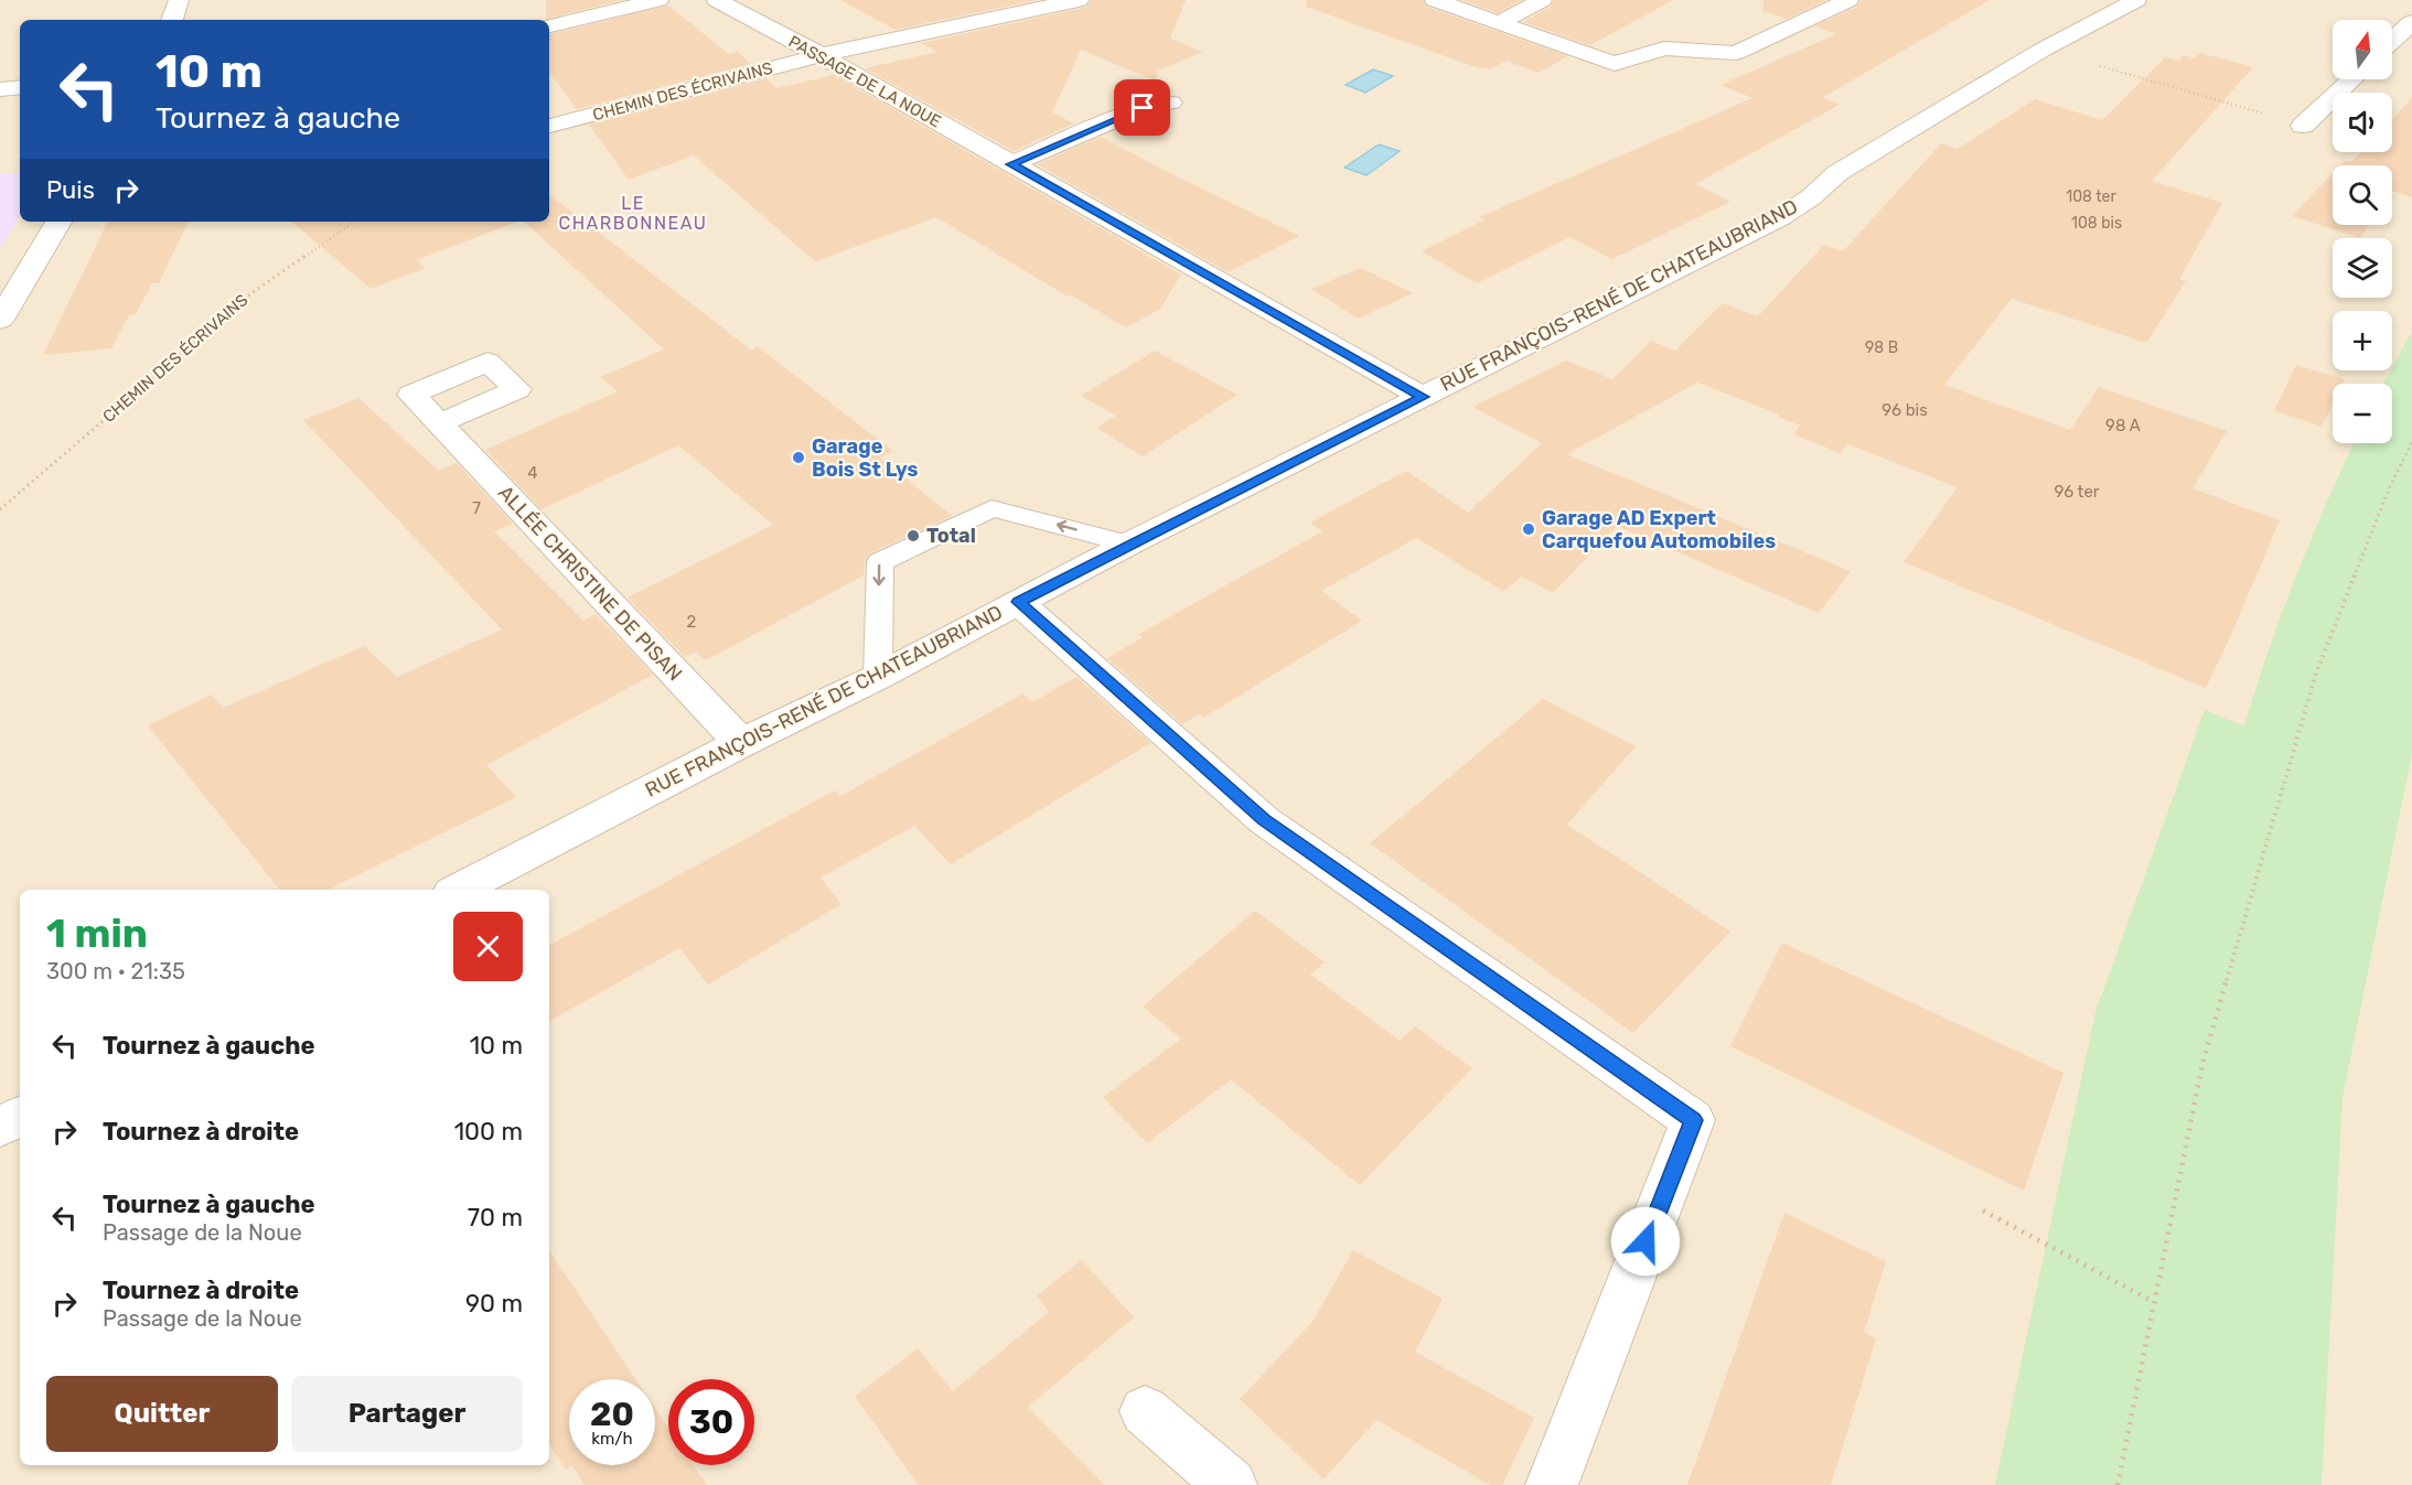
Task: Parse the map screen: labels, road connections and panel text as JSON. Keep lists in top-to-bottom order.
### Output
{
  "streets": {
    "street": [
      "PASSAGE DE LA NOUE",
      "CHEMIN DES ÉCRIVAINS",
      "RUE FRANÇOIS-RENÉ DE CHATEAUBRIAND",
      "ALLÉE CHRISTINE DE PISAN"
    ]
  },
  "crossings": [
    ["PASSAGE DE LA NOUE", "CHEMIN DES ÉCRIVAINS"],
    ["PASSAGE DE LA NOUE", "RUE FRANÇOIS-RENÉ DE CHATEAUBRIAND"],
    ["RUE FRANÇOIS-RENÉ DE CHATEAUBRIAND", "ALLÉE CHRISTINE DE PISAN"]
  ],
  "districts": ["LE CHARBONNEAU"],
  "places": ["Garage Bois St Lys", "Garage AD Expert Carquefou Automobiles", "Total"],
  "house_numbers": [
    "108 ter",
    "108 bis",
    "98 B",
    "96 bis",
    "98 A",
    "4",
    "96 ter",
    "7",
    "2"
  ],
  "north": "top",
  "page": {
    "map_buttons": ["+", "−"],
    "turn": ["10 m", "Tournez à gauche"],
    "then": "Puis",
    "heading": ["1 min", "300 m · 21:35"],
    "list": [
      {
        "name": "Tournez à gauche",
        "value": "10 m"
      },
      {
        "name": "Tournez à droite",
        "value": "100 m"
      },
      {
        "name": "Tournez à gauche",
        "note": "Passage de la Noue",
        "value": "70 m"
      },
      {
        "name": "Tournez à droite",
        "note": "Passage de la Noue",
        "value": "90 m"
      }
    ],
    "buttons": ["Quitter", "Partager"],
    "speed": "20 km/h",
    "limit": "30"
  }
}
